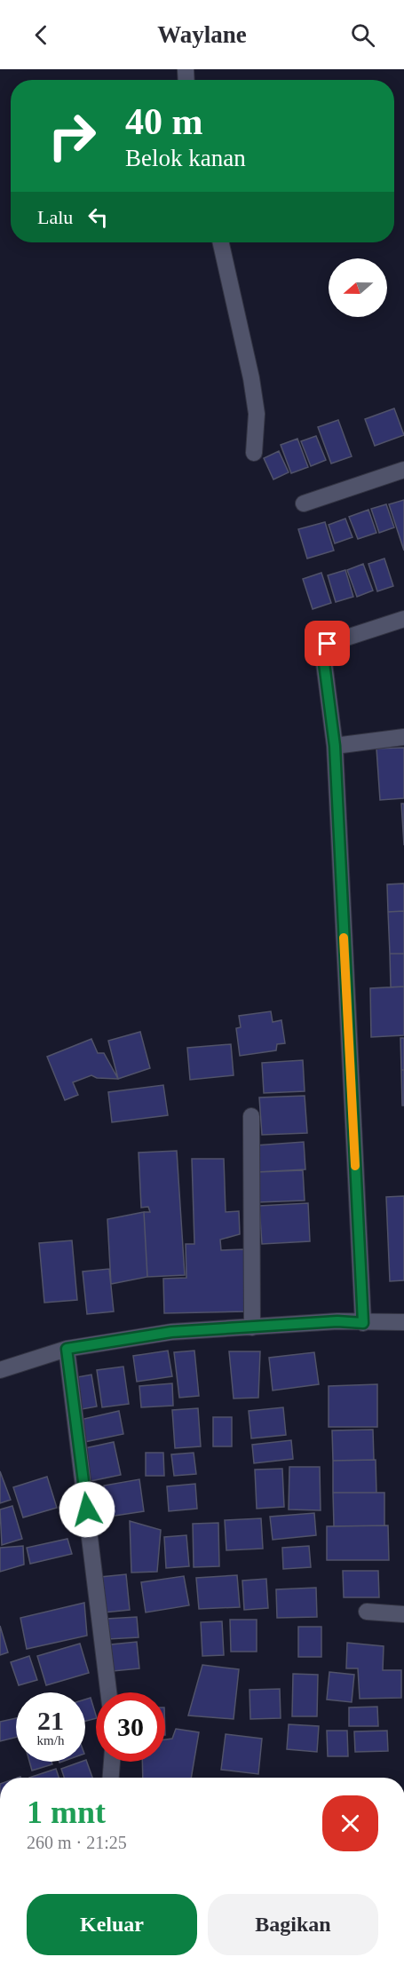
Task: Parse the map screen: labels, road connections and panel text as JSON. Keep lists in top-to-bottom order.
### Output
{
  "north": "left",
  "page": {
    "header": "Waylane",
    "turn": ["40 m", "Belok kanan"],
    "then": "Lalu",
    "speed": "21 km/h",
    "limit": "30",
    "heading": ["1 mnt", "260 m · 21:25"],
    "buttons": ["Keluar", "Bagikan"]
  }
}
